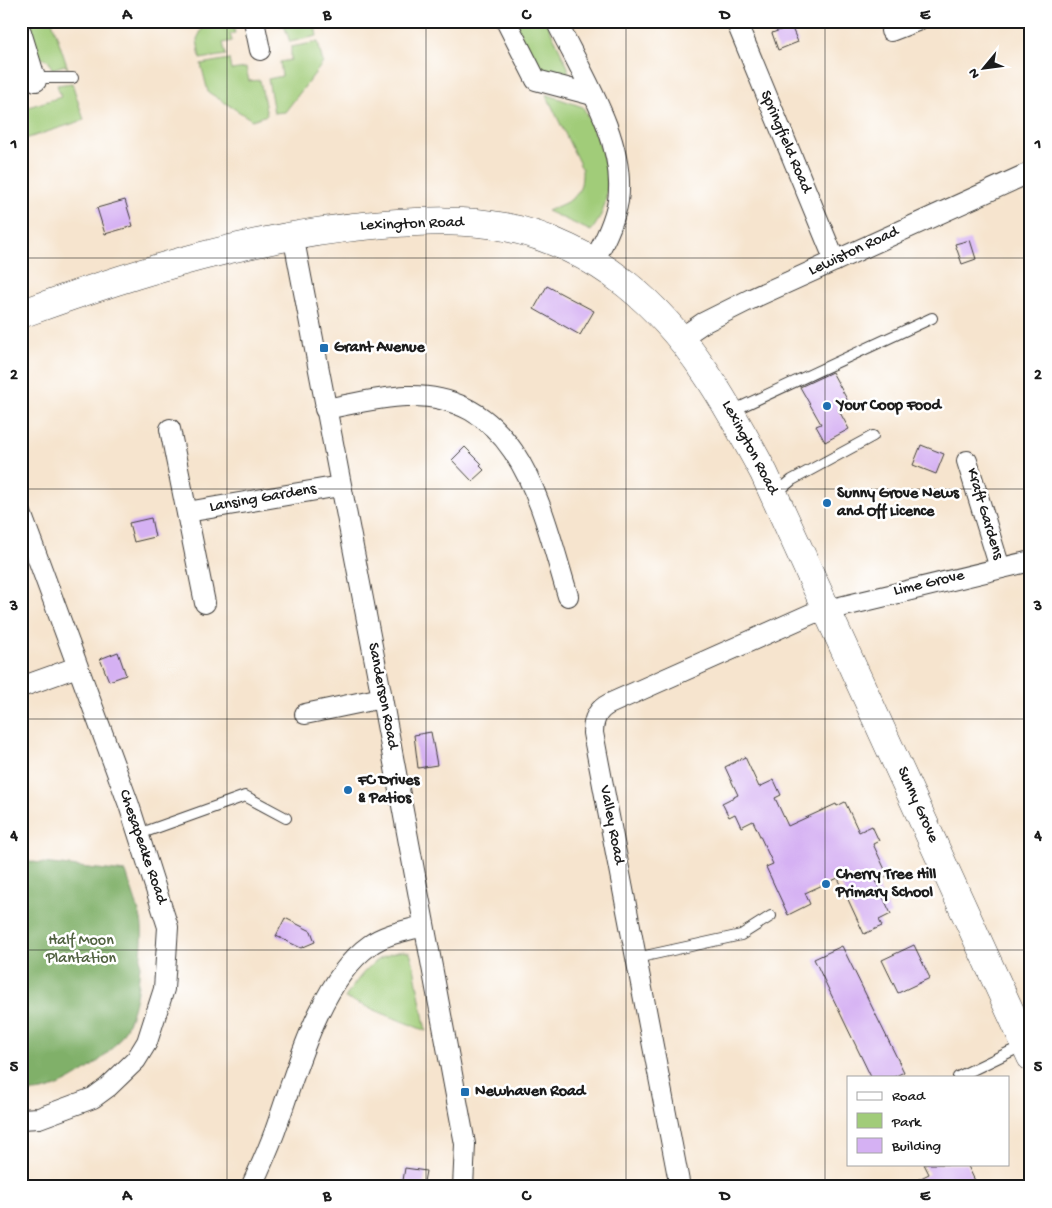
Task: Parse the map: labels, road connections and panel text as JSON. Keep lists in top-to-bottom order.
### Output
{
  "streets": {
    "street": [
      "Springfield Road",
      "Lexington Road",
      "Lewiston Road",
      "Lansing Gardens",
      "Kraft Gardens",
      "Lime Grove",
      "Sanderson Road",
      "Sunny Grove",
      "Valley Road",
      "Chesapeake Road"
    ]
  },
  "crossings": [
    ["Springfield Road", "Lewiston Road"],
    ["Lexington Road", "Lewiston Road"],
    ["Lexington Road", "Lime Grove"],
    ["Lexington Road", "Sanderson Road"],
    ["Lexington Road", "Sunny Grove"],
    ["Lexington Road", "Valley Road"],
    ["Lansing Gardens", "Sanderson Road"],
    ["Kraft Gardens", "Lime Grove"],
    ["Lime Grove", "Sunny Grove"],
    ["Lime Grove", "Valley Road"],
    ["Sunny Grove", "Valley Road"]
  ],
  "parks": ["Half Moon Plantation"],
  "places": {
    "transit": ["Grant Avenue", "Newhaven Road"],
    "other": [
      "Your Coop Food",
      "Sunny Grove News and Off Licence",
      "FC Drives & Patios",
      "Cherry Tree Hill Primary School"
    ]
  },
  "legend": ["Road", "Park", "Building"],
  "north": "bottom left",
  "grid": {
    "columns": [
      "A",
      "B",
      "C",
      "D",
      "E"
    ],
    "rows": [
      "1",
      "2",
      "3",
      "4",
      "5"
    ]
  }
}
